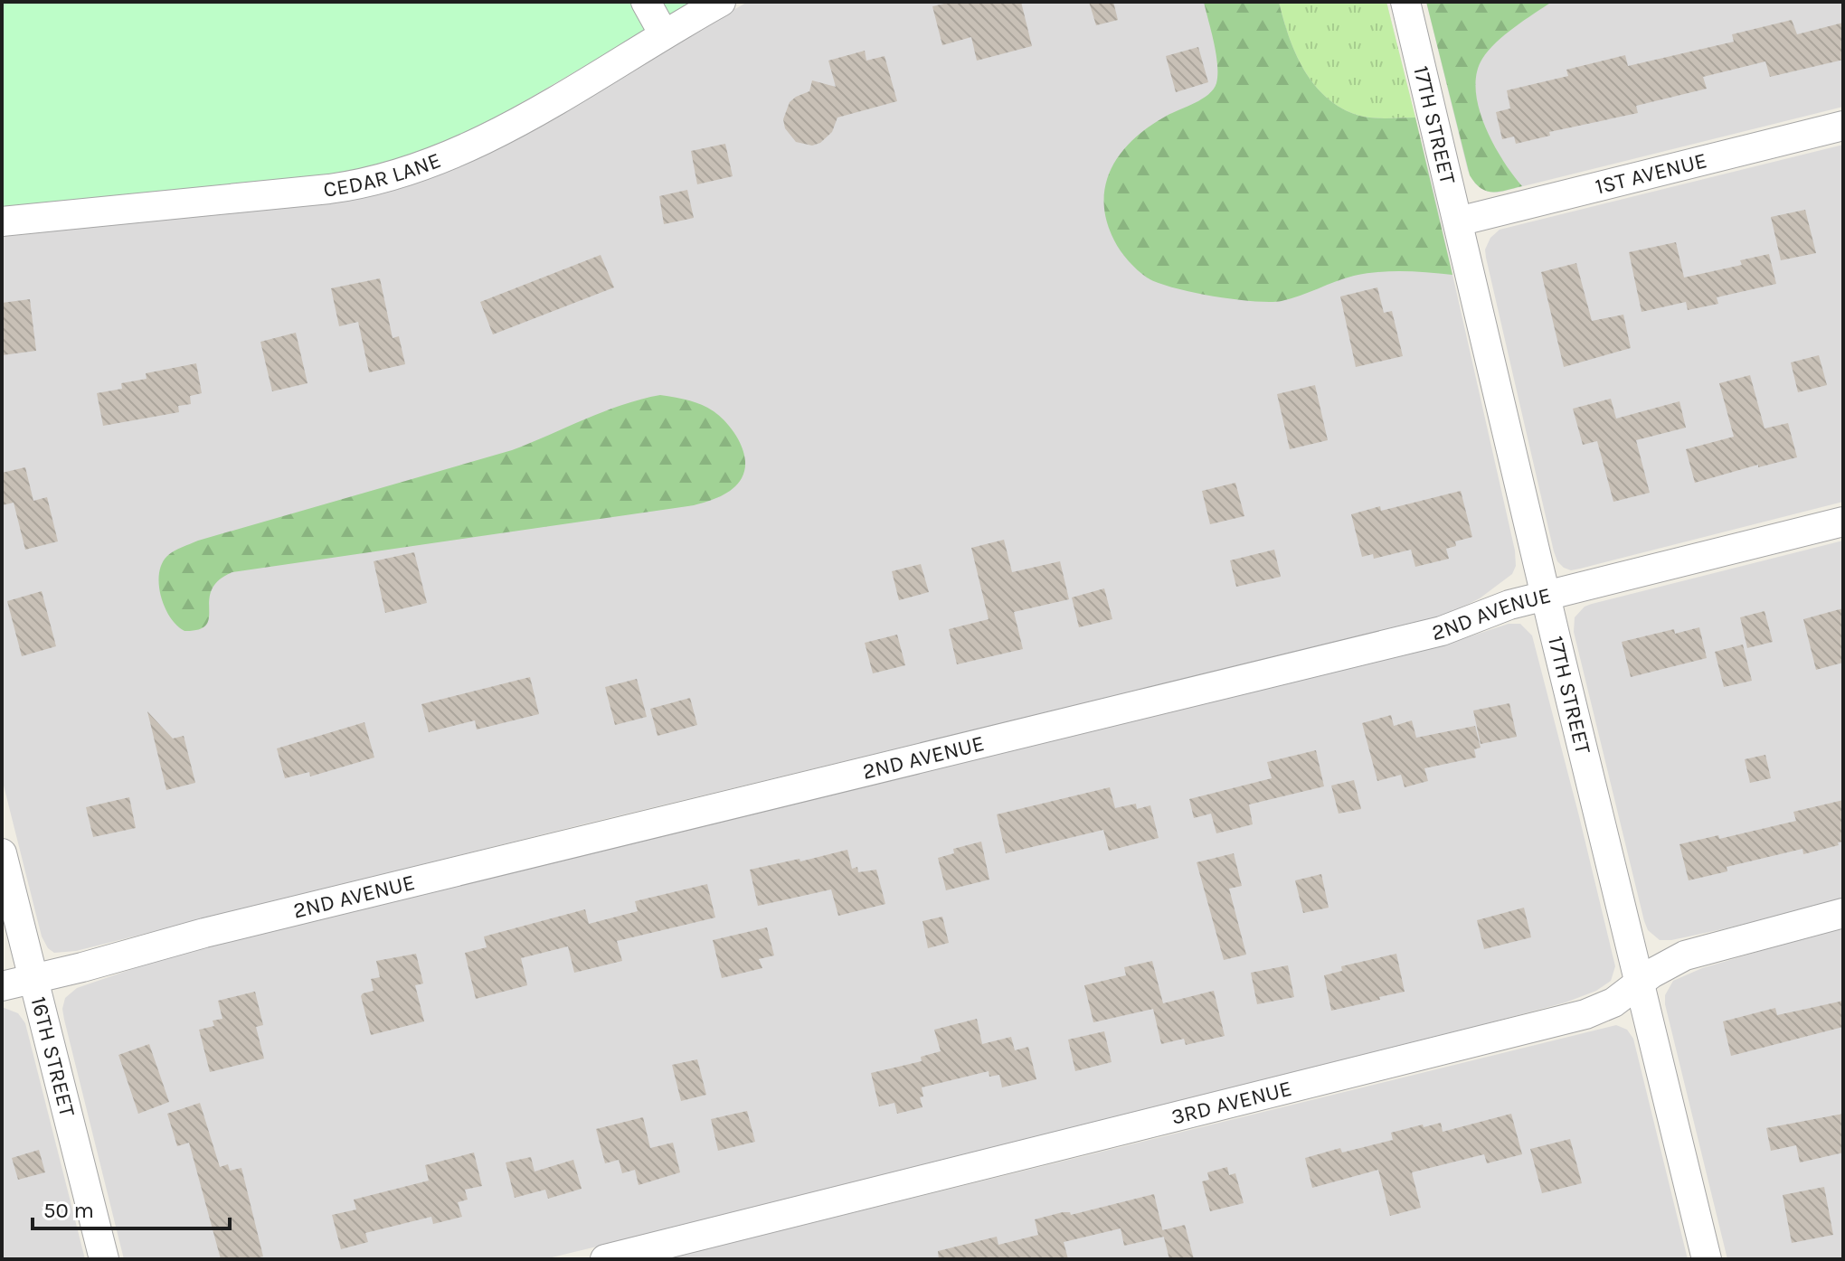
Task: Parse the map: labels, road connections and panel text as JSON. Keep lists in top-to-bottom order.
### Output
{
  "streets": {
    "street": [
      "17TH STREET",
      "CEDAR LANE",
      "1ST AVENUE",
      "2ND AVENUE",
      "16TH STREET",
      "3RD AVENUE"
    ]
  },
  "crossings": [
    ["17TH STREET", "1ST AVENUE"],
    ["17TH STREET", "2ND AVENUE"],
    ["17TH STREET", "3RD AVENUE"],
    ["2ND AVENUE", "16TH STREET"]
  ],
  "scale_bar": "50 m"
}
